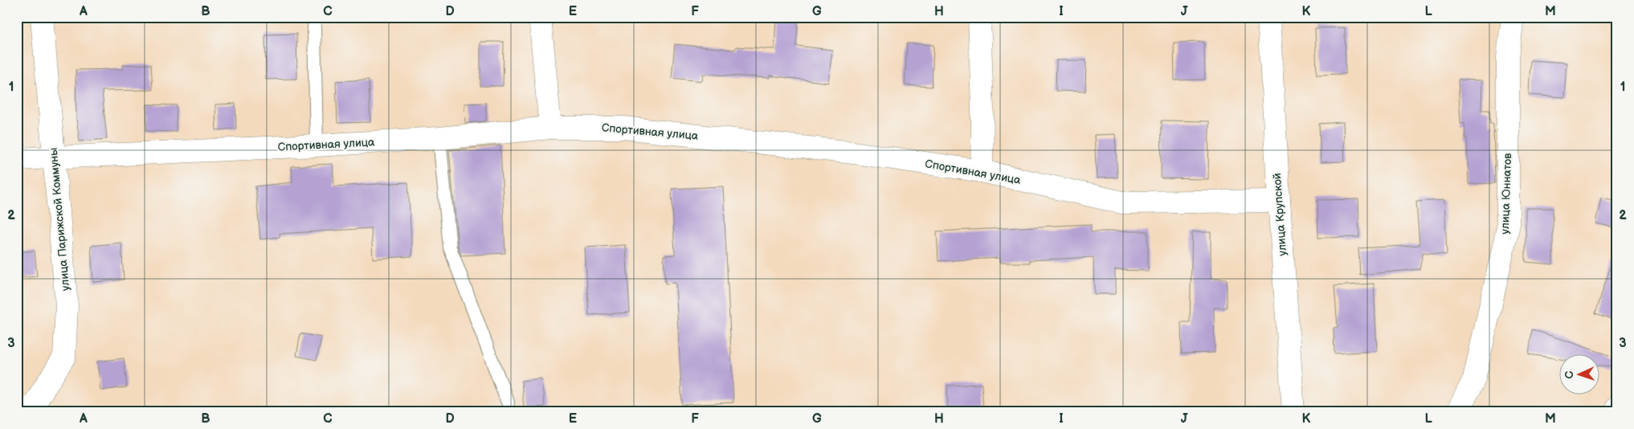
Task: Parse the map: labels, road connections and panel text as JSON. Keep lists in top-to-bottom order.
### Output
{
  "streets": {
    "street": [
      "Спортивная улица",
      "улица Юннатов",
      "улица Крупской",
      "улица Парижской Коммуны"
    ]
  },
  "crossings": [
    ["Спортивная улица", "улица Крупской"],
    ["Спортивная улица", "улица Парижской Коммуны"]
  ],
  "north": "left",
  "grid": {
    "columns": [
      "A",
      "B",
      "C",
      "D",
      "E",
      "F",
      "G",
      "H",
      "I",
      "J",
      "K",
      "L",
      "M"
    ],
    "rows": ["1", "2", "3"]
  }
}
